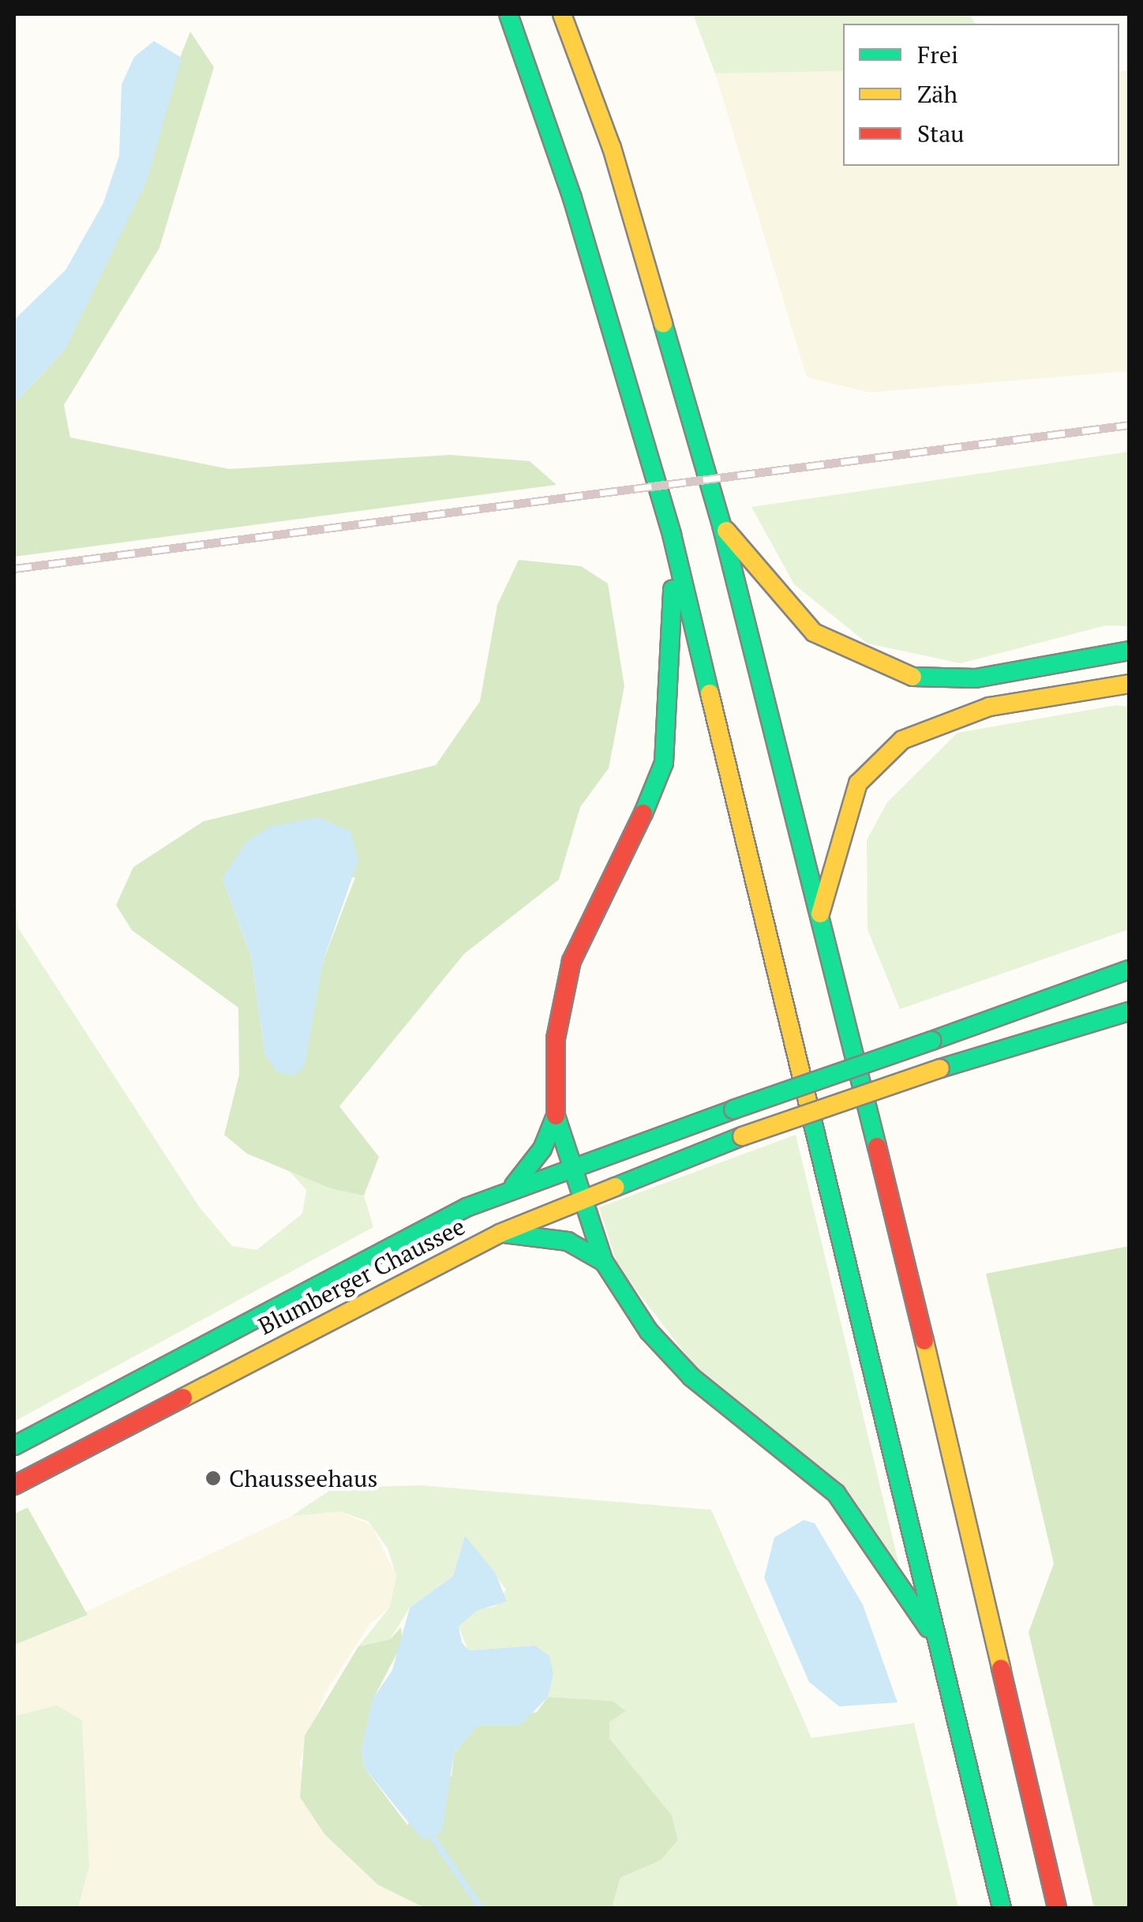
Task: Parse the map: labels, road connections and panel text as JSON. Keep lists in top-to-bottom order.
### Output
{
  "streets": {
    "main road": ["Blumberger Chaussee"]
  },
  "places": ["Chausseehaus"],
  "legend": ["Frei", "Zäh", "Stau"]
}
